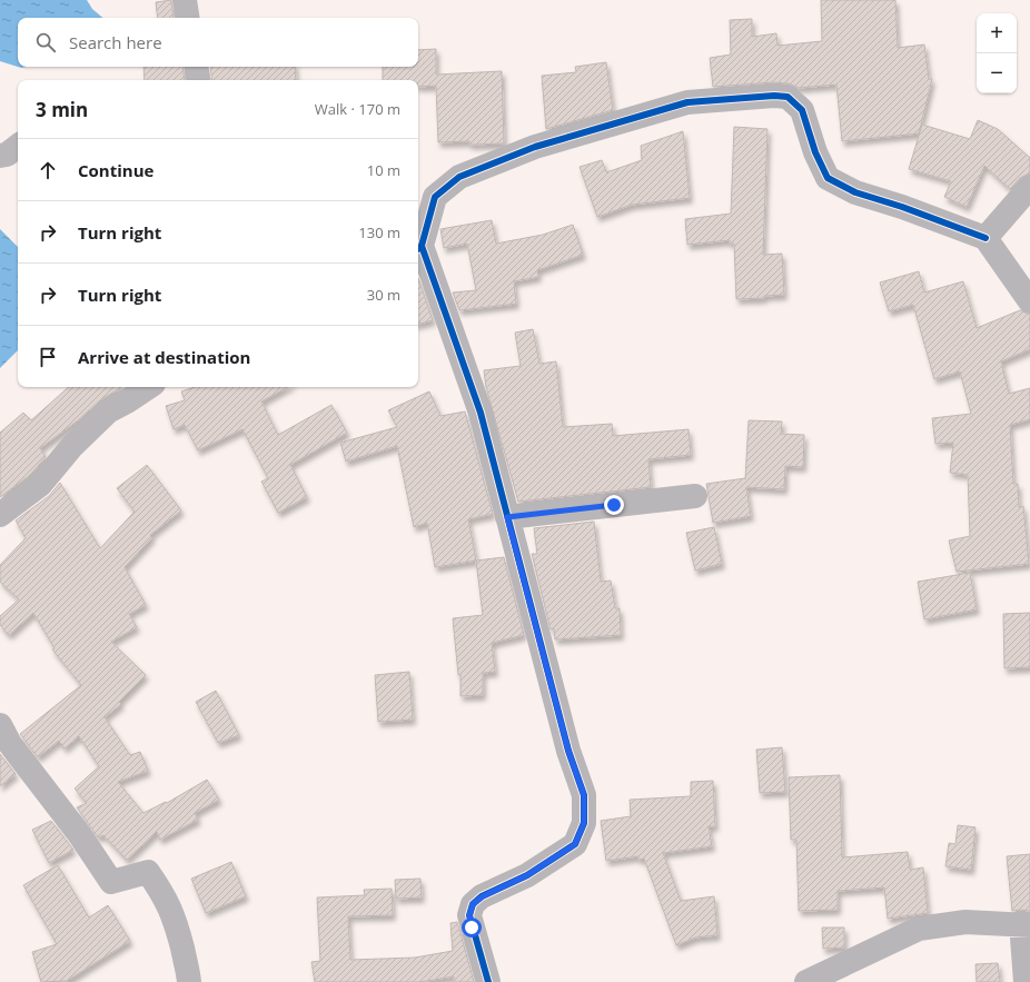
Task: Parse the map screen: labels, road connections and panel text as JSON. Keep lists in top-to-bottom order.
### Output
{
  "page": {
    "map_buttons": ["+", "−"],
    "search": "Search here",
    "heading": ["3 min", "Walk · 170 m"],
    "list": [
      ["Continue", "10 m"],
      ["Turn right", "130 m"],
      ["Turn right", "30 m"],
      "Arrive at destination"
    ]
  }
}
